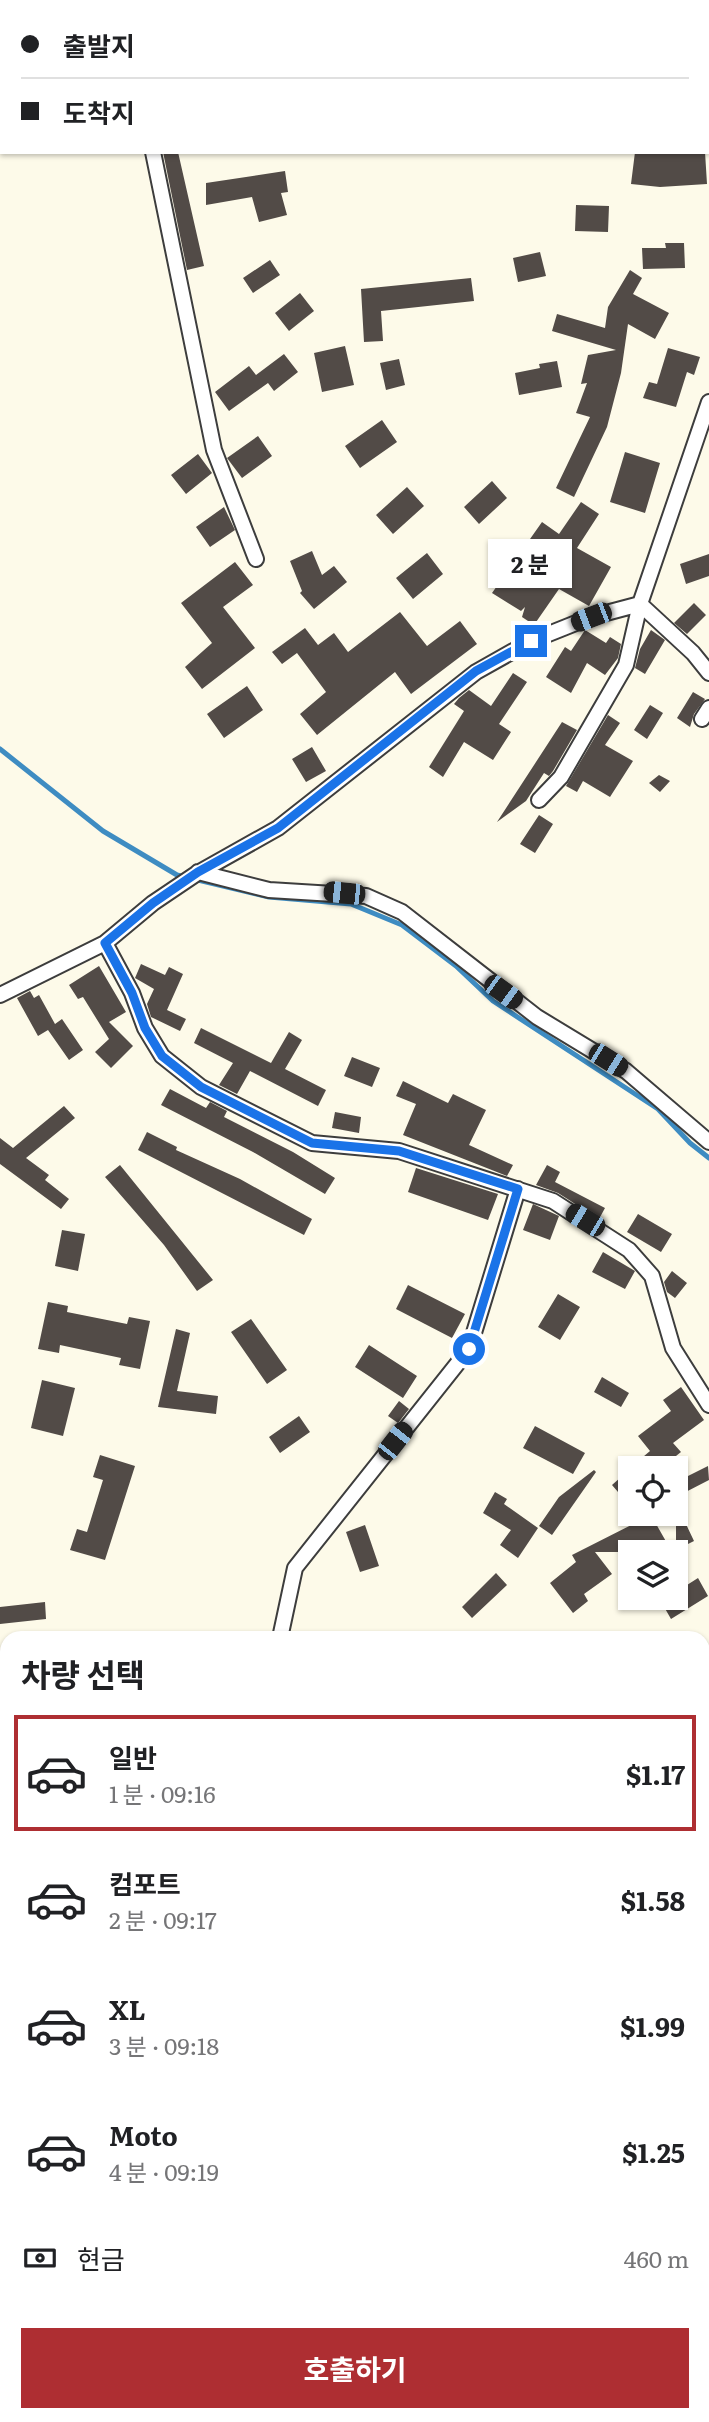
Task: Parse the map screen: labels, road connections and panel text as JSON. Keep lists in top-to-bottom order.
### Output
{
  "page": {
    "banner": ["출발지", "도착지"],
    "bubble": "2 분",
    "heading": "차량 선택",
    "list": [
      {
        "name": "일반",
        "note": "1 분 · 09:16",
        "value": "$1.17"
      },
      {
        "name": "컴포트",
        "note": "2 분 · 09:17",
        "value": "$1.58"
      },
      {
        "name": "XL",
        "note": "3 분 · 09:18",
        "value": "$1.99"
      },
      {
        "name": "Moto",
        "note": "4 분 · 09:19",
        "value": "$1.25"
      }
    ],
    "pay": ["현금", "460 m"],
    "buttons": "호출하기"
  }
}
